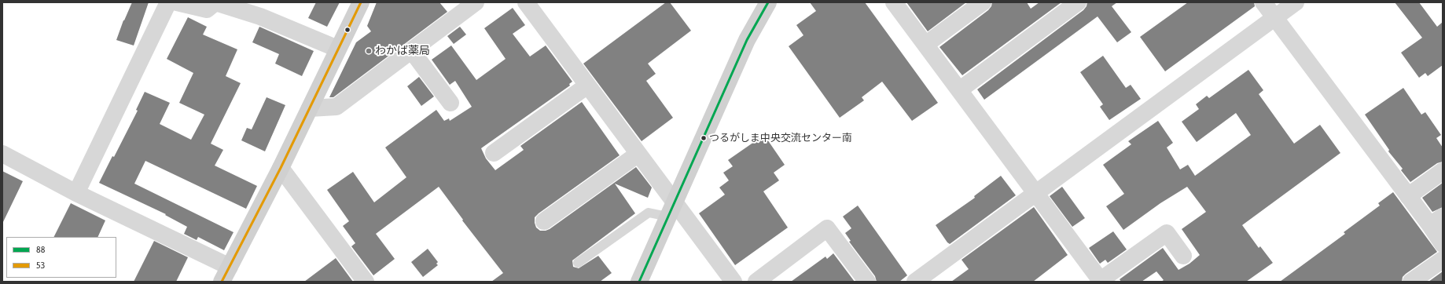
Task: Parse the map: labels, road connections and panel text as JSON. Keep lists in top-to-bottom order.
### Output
{
  "places": ["わかば薬局", "つるがしま中央交流センター南"],
  "lines": ["transit line 88", "transit line 53"],
  "legend": ["88", "53"]
}
